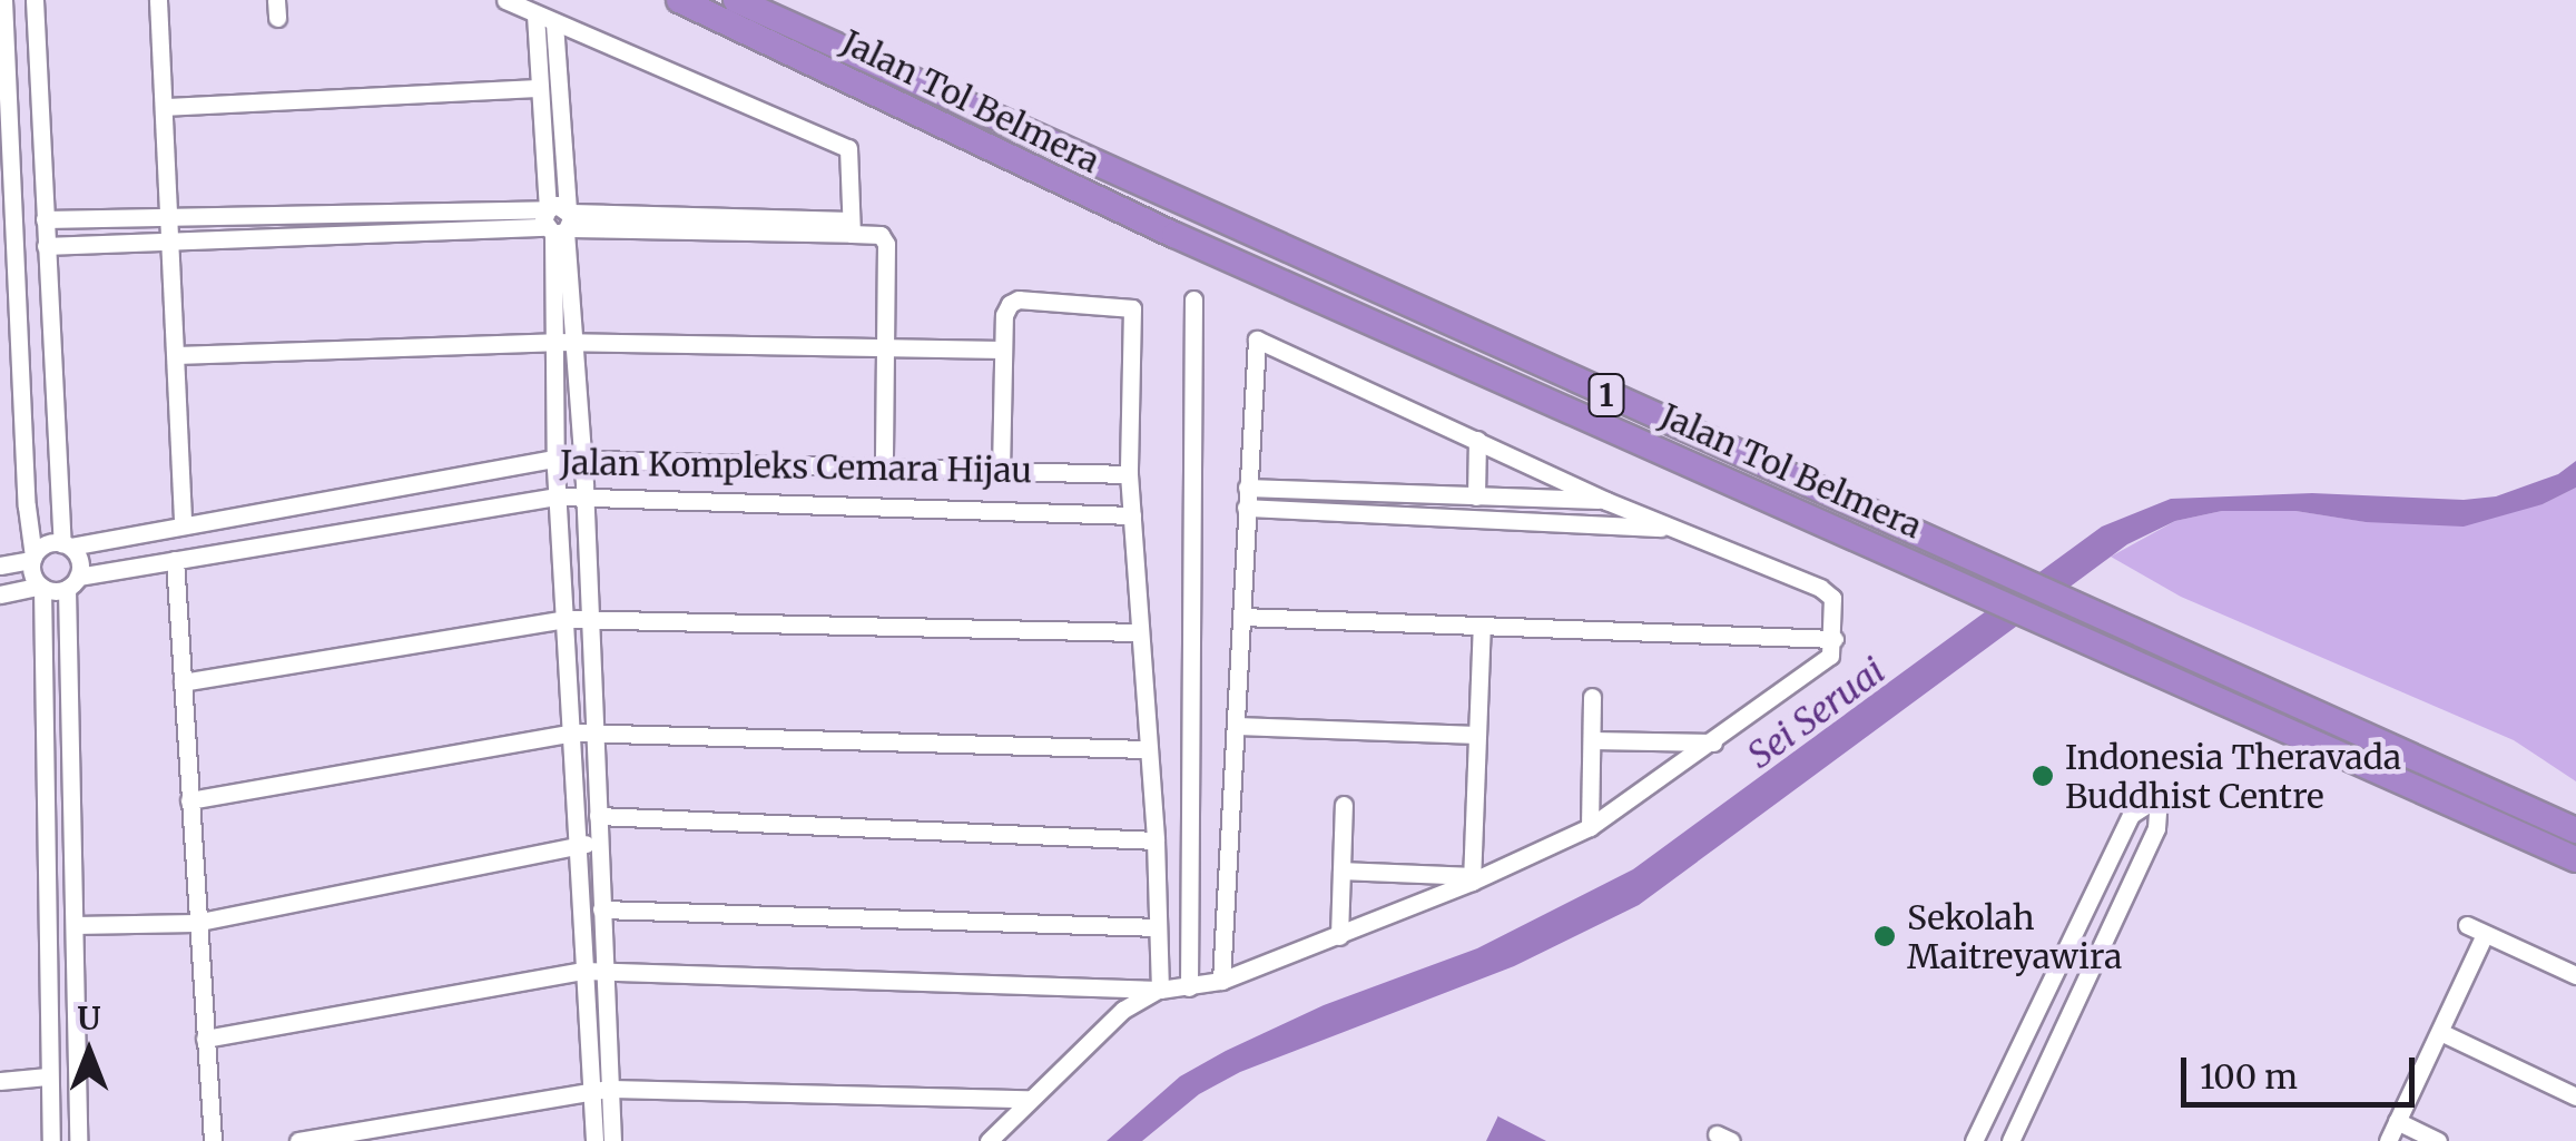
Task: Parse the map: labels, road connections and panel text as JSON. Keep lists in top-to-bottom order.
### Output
{
  "streets": {
    "highway": ["Jalan Tol Belmera", "1"],
    "street": ["Jalan Kompleks Cemara Hijau"]
  },
  "water": ["Sei Seruai"],
  "places": ["Indonesia Theravada Buddhist Centre", "Sekolah Maitreyawira"],
  "scale_bar": "100 m",
  "north": "top"
}
